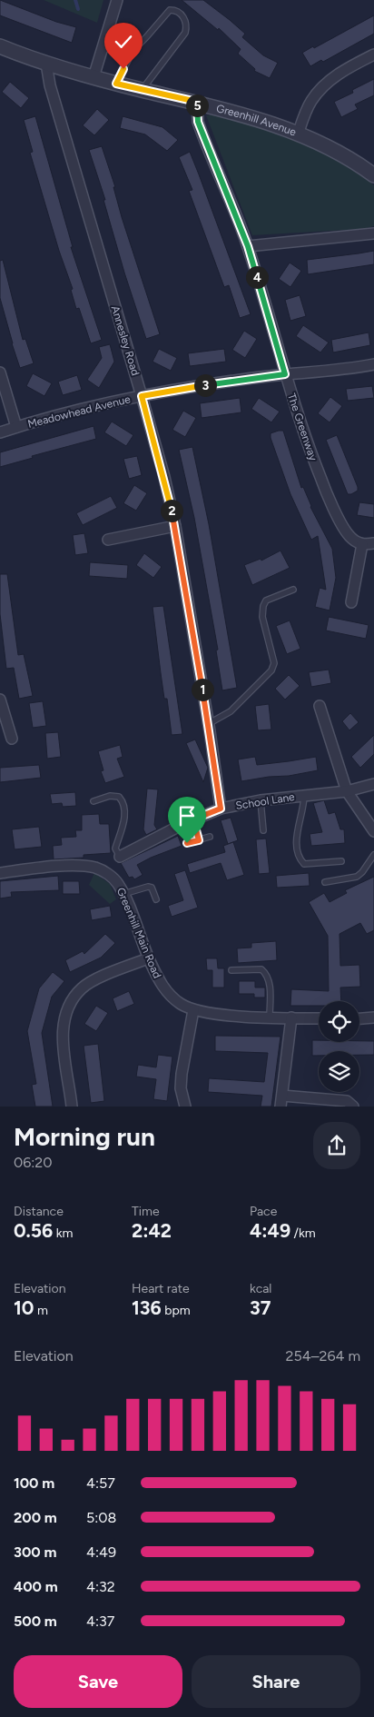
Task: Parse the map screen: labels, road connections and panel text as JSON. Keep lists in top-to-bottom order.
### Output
{
  "streets": {
    "street": [
      "Greenhill Avenue",
      "Annesley Road",
      "Meadowhead Avenue",
      "The Greenway",
      "School Lane",
      "Greenhill Main Road"
    ]
  },
  "crossings": [
    ["Greenhill Avenue", "Annesley Road"],
    ["Greenhill Avenue", "The Greenway"],
    ["Annesley Road", "Meadowhead Avenue"],
    ["Annesley Road", "School Lane"],
    ["Meadowhead Avenue", "The Greenway"]
  ],
  "page": {
    "pins": [
      "5",
      "4",
      "3",
      "2",
      "1"
    ],
    "heading": ["Morning run", "06:20"],
    "stats": [
      ["Distance", "0.56 km"],
      ["Time", "2:42"],
      ["Pace", "4:49 /km"],
      ["Elevation", "10 m"],
      ["Heart rate", "136 bpm"],
      ["kcal", "37"]
    ],
    "chart": ["Elevation", "254–264 m"],
    "list": [
      {
        "name": "100 m",
        "note": "4:57"
      },
      {
        "name": "200 m",
        "note": "5:08"
      },
      {
        "name": "300 m",
        "note": "4:49"
      },
      {
        "name": "400 m",
        "note": "4:32"
      },
      {
        "name": "500 m",
        "note": "4:37"
      }
    ],
    "buttons": ["Save", "Share"]
  }
}
